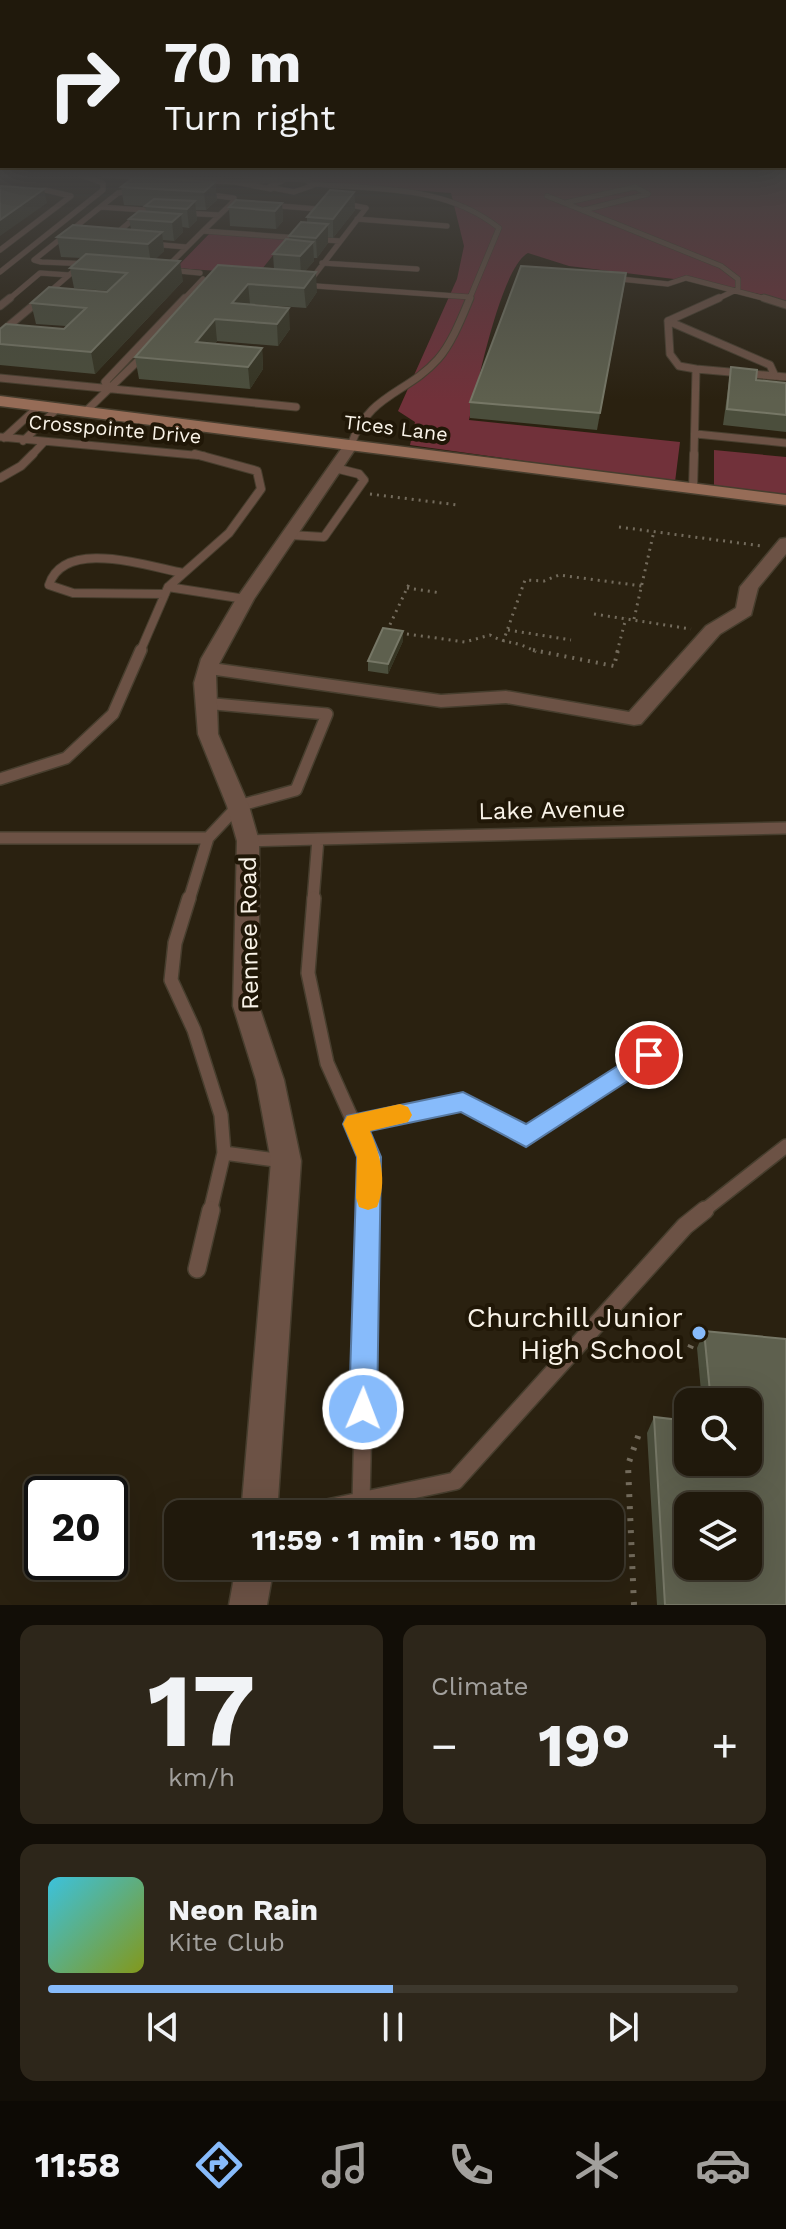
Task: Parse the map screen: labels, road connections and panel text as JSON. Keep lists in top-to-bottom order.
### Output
{
  "streets": {
    "street": ["Tices Lane", "Rennee Road"],
    "lane": ["Crosspointe Drive", "Lake Avenue"]
  },
  "crossings": [
    ["Tices Lane", "Crosspointe Drive"],
    ["Tices Lane", "Rennee Road"],
    ["Lake Avenue", "Rennee Road"]
  ],
  "places": ["Churchill Junior High School"],
  "page": {
    "turn": ["70 m", "Turn right"],
    "limit": "20",
    "trip": "11:59 · 1 min · 150 m",
    "tile": [
      ["17", "km/h"],
      "Climate"
    ],
    "heat": ["−", "19°", "+"],
    "song": ["Neon Rain", "Kite Club"],
    "tabs": "11:58"
  }
}
